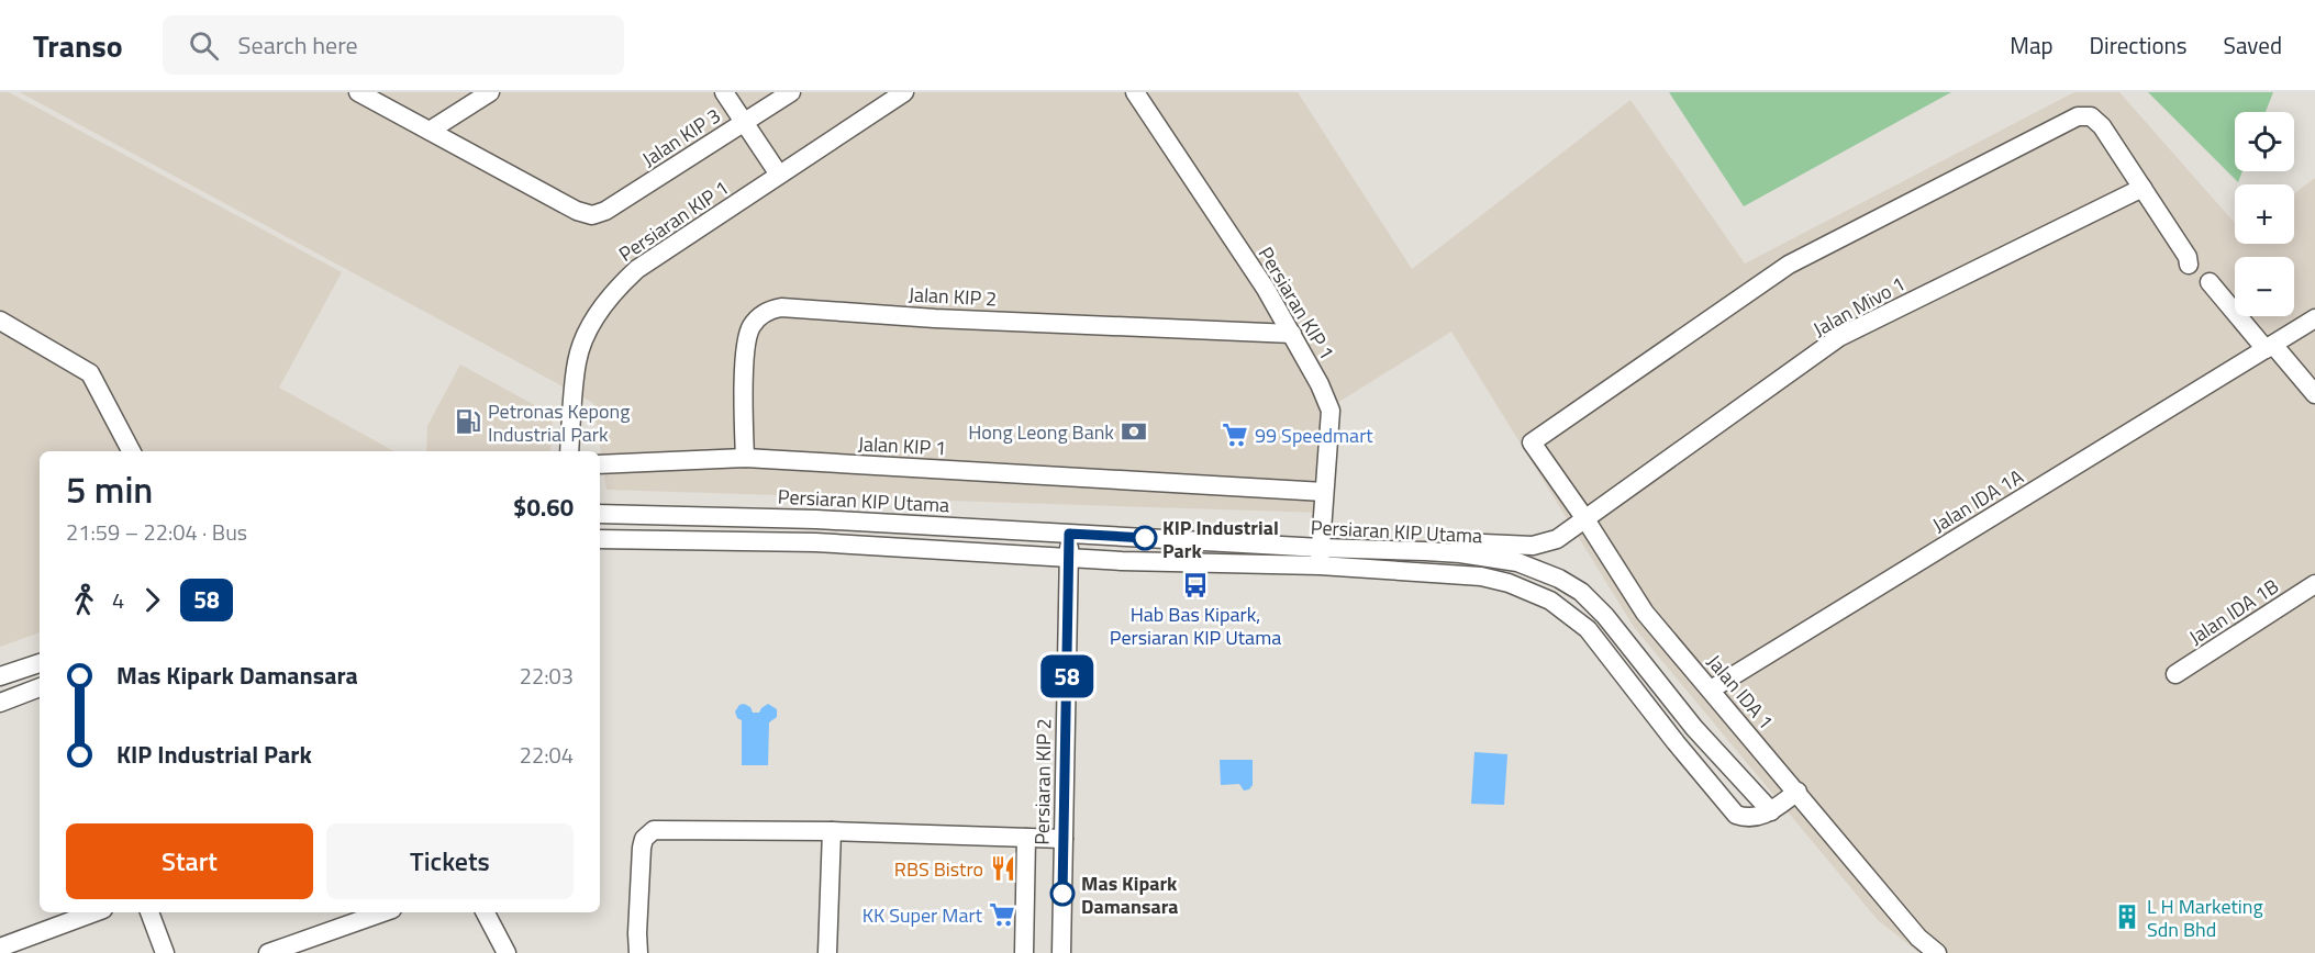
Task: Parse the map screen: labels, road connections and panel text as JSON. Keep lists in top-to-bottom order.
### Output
{
  "streets": {
    "street": [
      "Jalan KIP 3",
      "Persiaran KIP 1",
      "Jalan KIP 2",
      "Jalan Mivo 1",
      "Jalan KIP 1",
      "Persiaran KIP Utama",
      "Jalan IDA 1A",
      "Jalan IDA 1B",
      "Jalan IDA 1",
      "Persiaran KIP 2"
    ]
  },
  "crossings": [
    ["Persiaran KIP 1", "Jalan KIP 2"],
    ["Persiaran KIP 1", "Jalan Mivo 1"],
    ["Persiaran KIP 1", "Jalan KIP 1"],
    ["Persiaran KIP 1", "Persiaran KIP Utama"],
    ["Jalan KIP 2", "Jalan KIP 1"],
    ["Jalan Mivo 1", "Persiaran KIP Utama"],
    ["Jalan Mivo 1", "Jalan IDA 1"],
    ["Persiaran KIP Utama", "Jalan IDA 1"],
    ["Persiaran KIP Utama", "Persiaran KIP 2"],
    ["Jalan IDA 1A", "Jalan IDA 1"]
  ],
  "places": {
    "fuel station": ["Petronas Kepong Industrial Park"],
    "bank": ["Hong Leong Bank"],
    "supermarket": ["99 Speedmart", "KK Super Mart"],
    "other": ["KIP Industrial Park", "Mas Kipark Damansara"],
    "bus stop": ["Hab Bas Kipark, Persiaran KIP Utama"],
    "restaurant": ["RBS Bistro"],
    "building": ["L H Marketing Sdn Bhd"]
  },
  "lines": ["bus line 58"],
  "page": {
    "header": "Transo",
    "search": "Search here",
    "nav": ["Map", "Directions", "Saved"],
    "on_map": "58",
    "map_buttons": ["+", "−"],
    "heading": ["5 min", "21:59 – 22:04 · Bus", "$0.60"],
    "legs": ["4", "58"],
    "list": [
      {
        "name": "Mas Kipark Damansara",
        "value": "22:03"
      },
      {
        "name": "KIP Industrial Park",
        "value": "22:04"
      }
    ],
    "buttons": ["Start", "Tickets"]
  }
}
